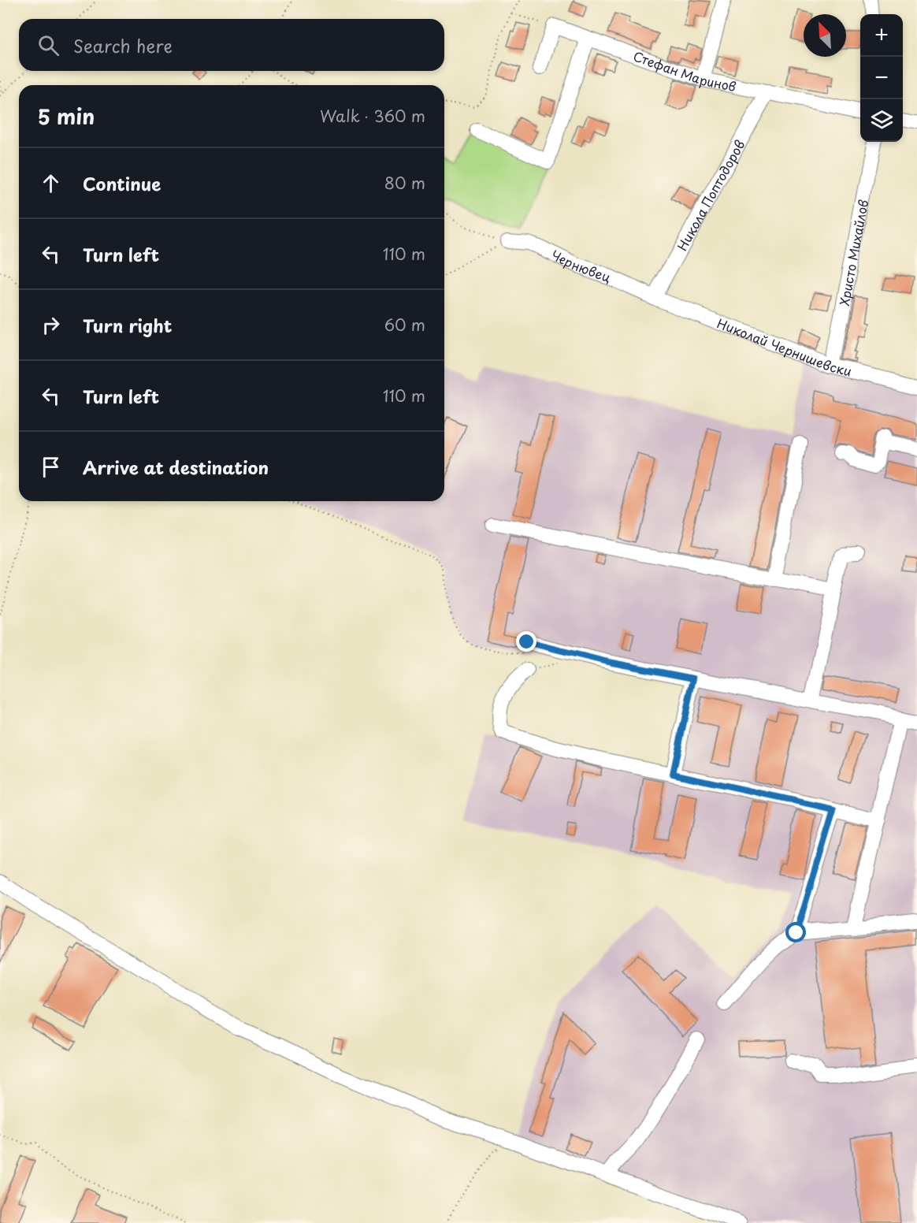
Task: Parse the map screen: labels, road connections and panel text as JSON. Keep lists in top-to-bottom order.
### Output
{
  "streets": {
    "street": [
      "Стефан Маринов",
      "Никола Поптодоров",
      "Христо Михайлов",
      "Чернювец",
      "Николай Чернишевски"
    ]
  },
  "crossings": [
    ["Стефан Маринов", "Никола Поптодоров"],
    ["Никола Поптодоров", "Чернювец"],
    ["Никола Поптодоров", "Николай Чернишевски"],
    ["Христо Михайлов", "Николай Чернишевски"],
    ["Чернювец", "Николай Чернишевски"]
  ],
  "north": "top left",
  "page": {
    "map_buttons": ["+", "−"],
    "search": "Search here",
    "heading": ["5 min", "Walk · 360 m"],
    "list": [
      ["Continue", "80 m"],
      ["Turn left", "110 m"],
      ["Turn right", "60 m"],
      ["Turn left", "110 m"],
      "Arrive at destination"
    ]
  }
}
